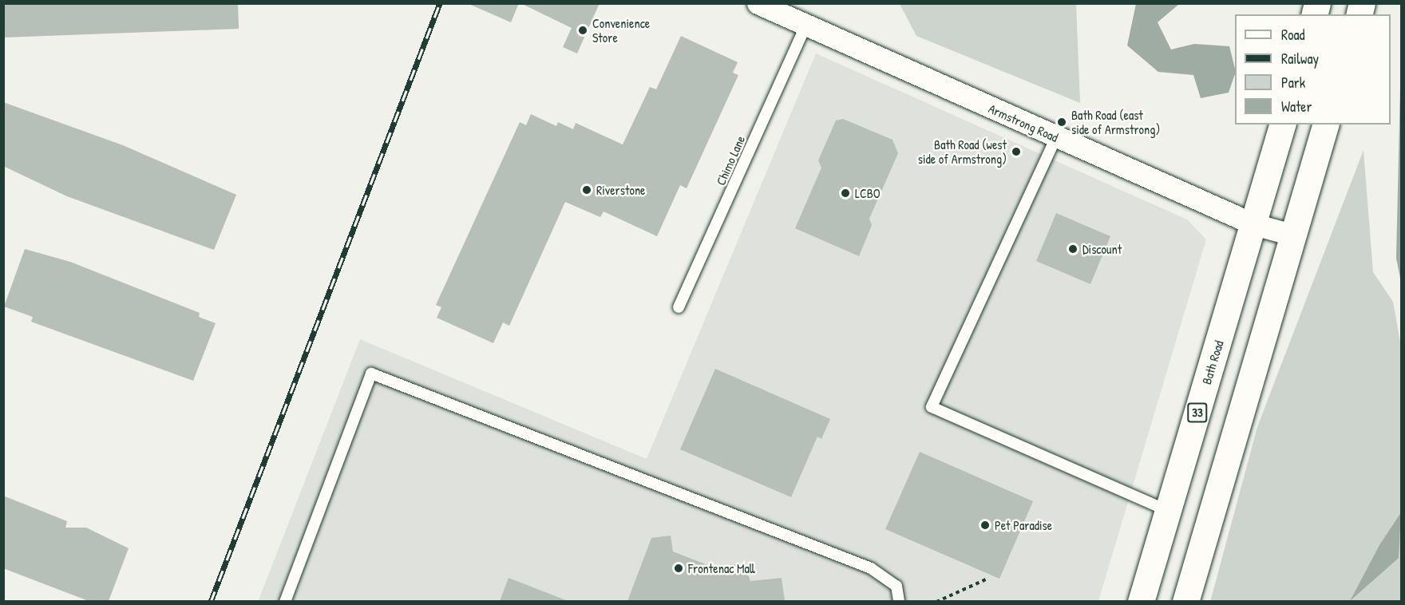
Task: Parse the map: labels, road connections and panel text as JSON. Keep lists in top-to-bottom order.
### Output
{
  "streets": {
    "main road": ["Bath Road", "33"],
    "street": ["Armstrong Road"],
    "lane": ["Chimo Lane"]
  },
  "crossings": [
    ["Armstrong Road", "Chimo Lane"],
    ["Armstrong Road", "Bath Road"]
  ],
  "places": [
    "Convenience Store",
    "Bath Road (east side of Armstrong)",
    "Bath Road (west side of Armstrong)",
    "Riverstone",
    "LCBO",
    "Discount",
    "Pet Paradise",
    "Frontenac Mall"
  ],
  "legend": [
    "Road",
    "Railway",
    "Park",
    "Water"
  ]
}
